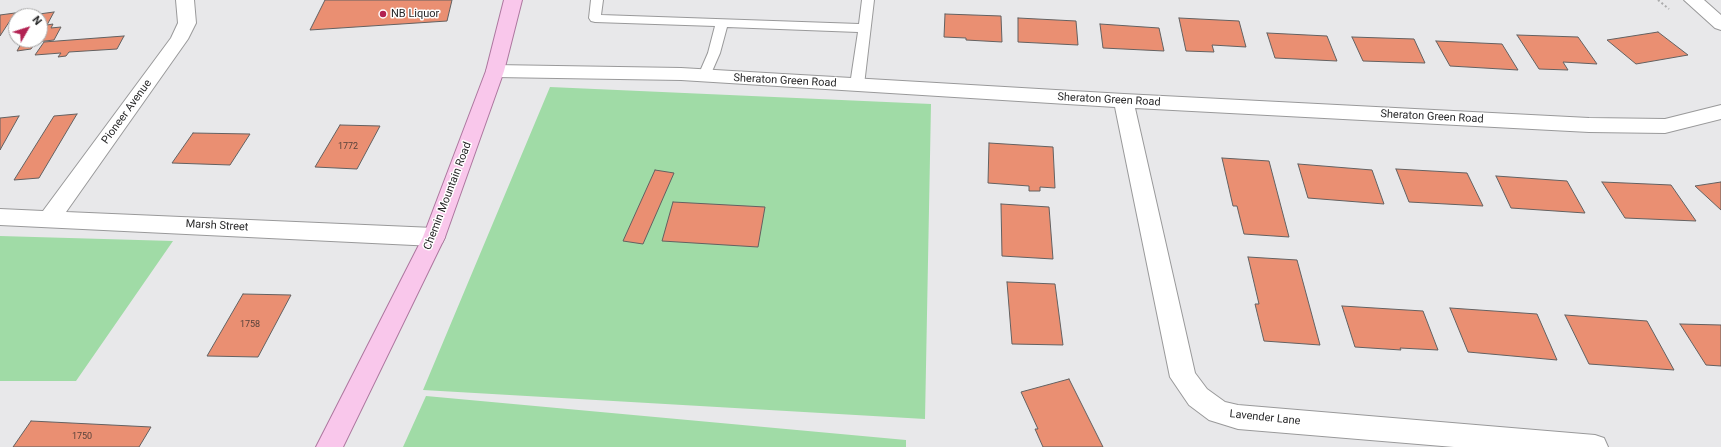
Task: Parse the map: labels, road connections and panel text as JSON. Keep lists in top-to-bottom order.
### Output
{
  "streets": {
    "main road": ["Chemin Mountain Road"],
    "street": [
      "Sheraton Green Road",
      "Pioneer Avenue",
      "Marsh Street",
      "Lavender Lane"
    ]
  },
  "crossings": [
    ["Sheraton Green Road", "Chemin Mountain Road"],
    ["Sheraton Green Road", "Lavender Lane"],
    ["Pioneer Avenue", "Marsh Street"],
    ["Chemin Mountain Road", "Marsh Street"]
  ],
  "places": ["NB Liquor"],
  "house_numbers": ["1772", "1758", "1750"],
  "north": "top right"
}
